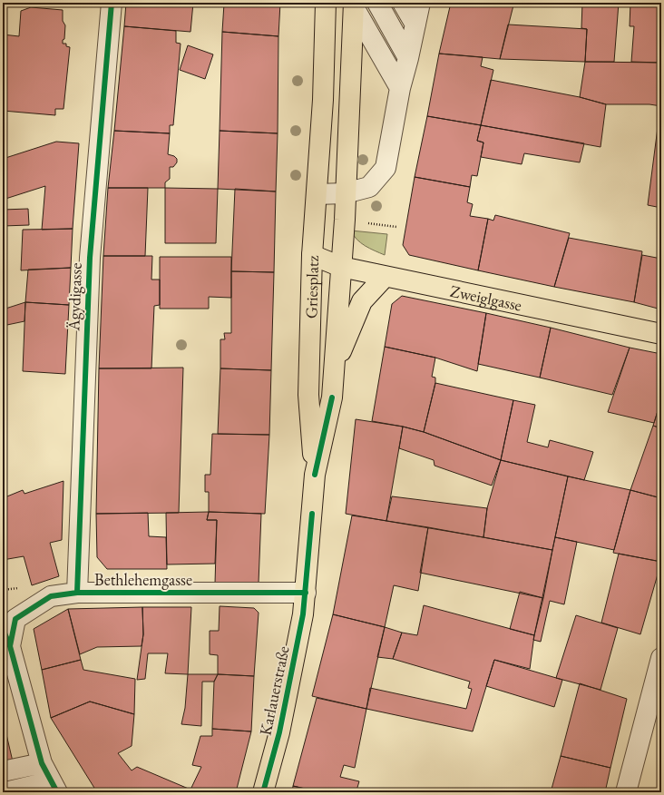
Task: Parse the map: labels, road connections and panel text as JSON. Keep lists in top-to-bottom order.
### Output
{
  "streets": {
    "main road": ["Griesplatz", "Zweiglgasse", "Karlauerstraße"],
    "street": ["Ägydigasse", "Bethlehemgasse"]
  },
  "crossings": [
    ["Griesplatz", "Zweiglgasse"],
    ["Griesplatz", "Bethlehemgasse"],
    ["Griesplatz", "Karlauerstraße"],
    ["Ägydigasse", "Bethlehemgasse"],
    ["Bethlehemgasse", "Karlauerstraße"]
  ]
}
